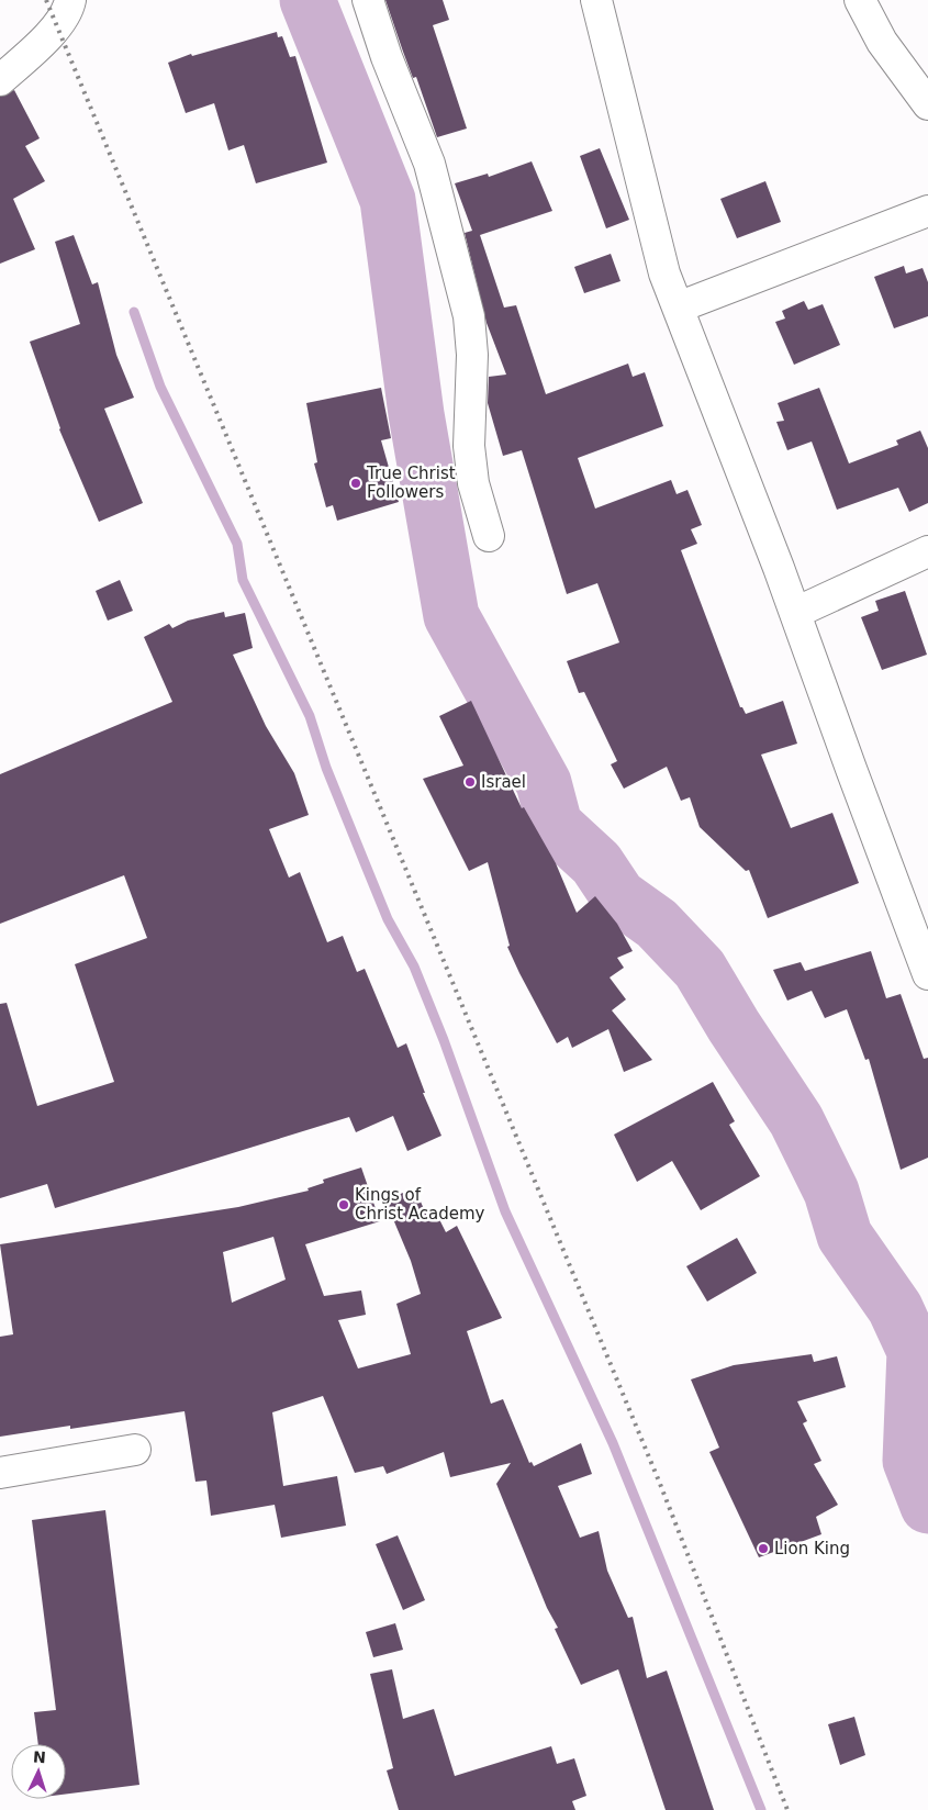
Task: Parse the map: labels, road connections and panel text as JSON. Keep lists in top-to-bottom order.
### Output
{
  "places": [
    "True Christ Followers",
    "Israel",
    "Kings of Christ Academy",
    "Lion King"
  ],
  "north": "top"
}
